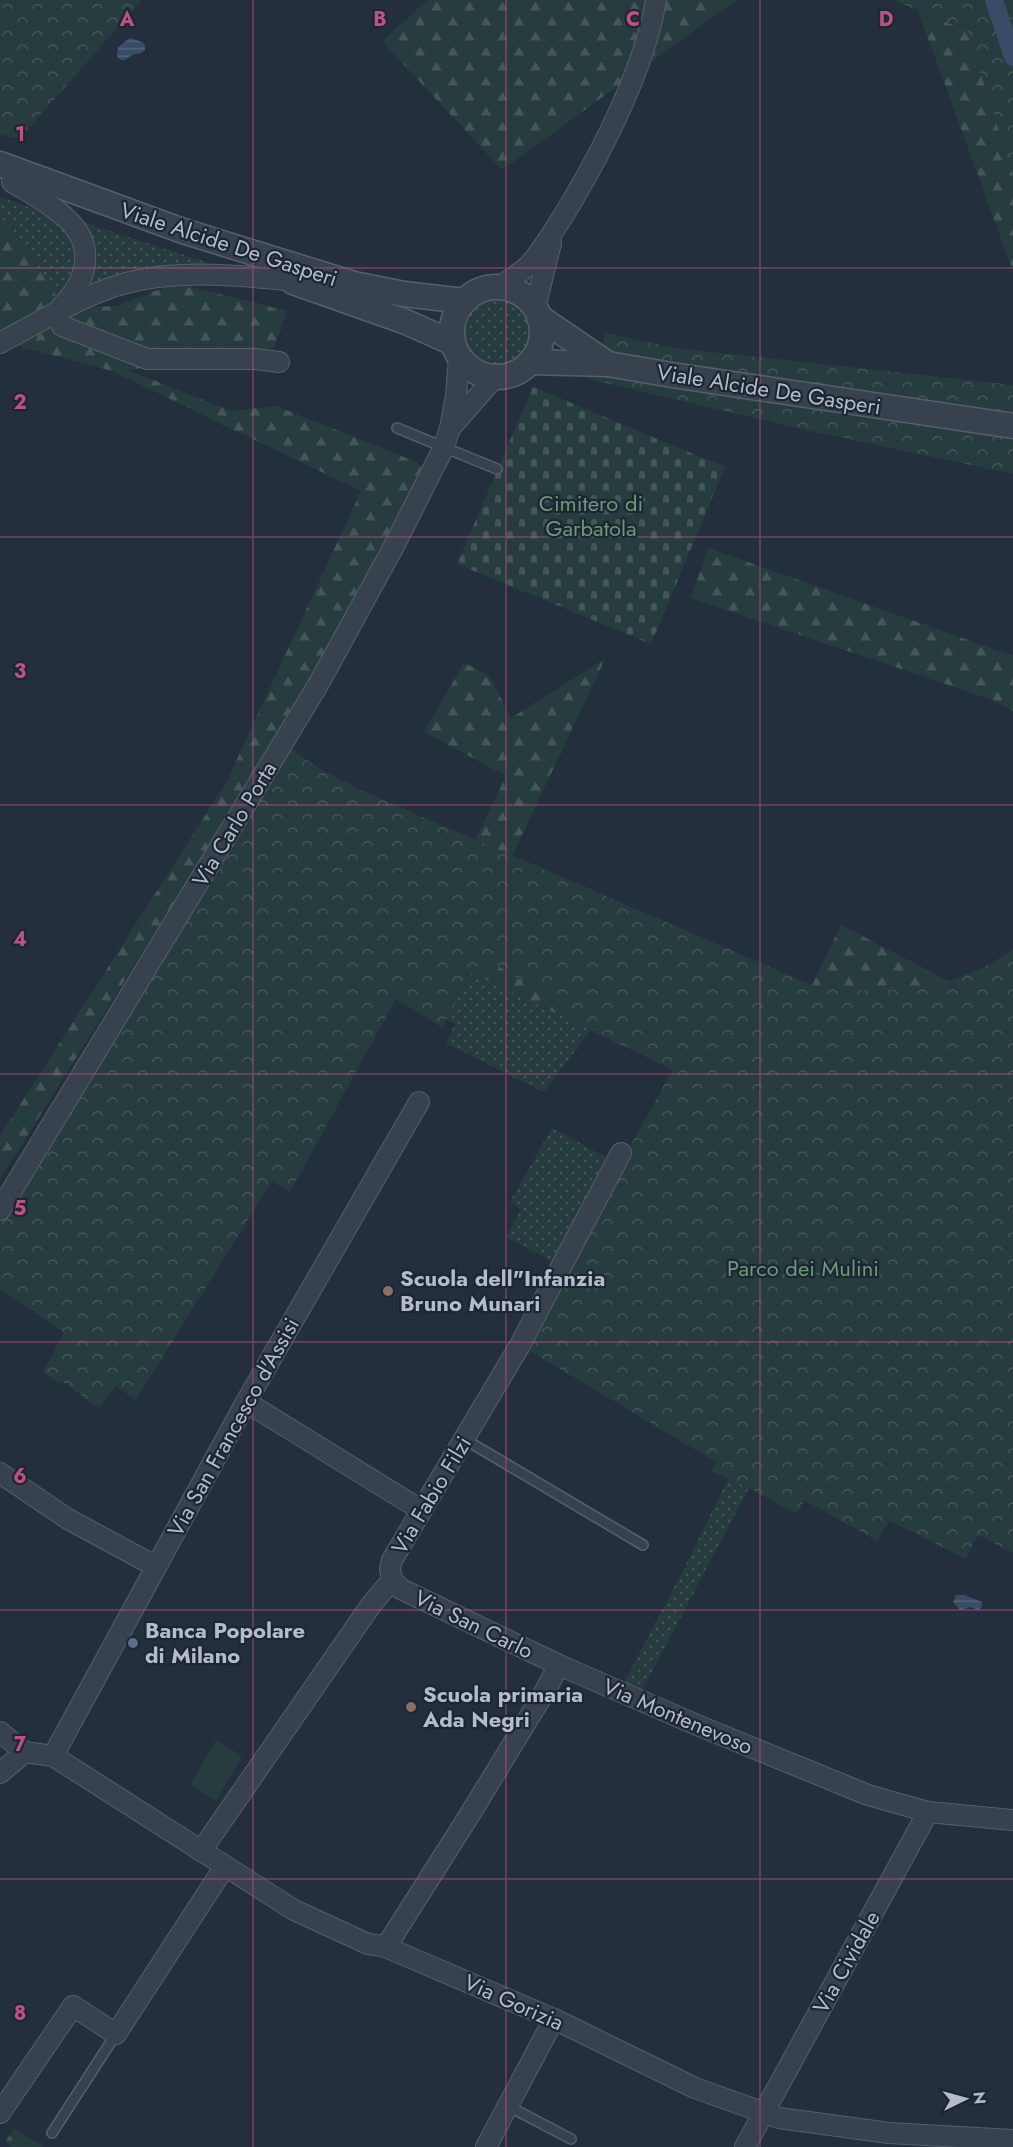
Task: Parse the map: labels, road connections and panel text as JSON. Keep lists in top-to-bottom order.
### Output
{
  "streets": {
    "street": [
      "Viale Alcide De Gasperi",
      "Via Carlo Porta",
      "Via San Francesco d'Assisi",
      "Via Fabio Filzi",
      "Via San Carlo",
      "Via Montenevoso",
      "Via Cividale",
      "Via Gorizia"
    ]
  },
  "crossings": [
    ["Viale Alcide De Gasperi", "Via Carlo Porta"],
    ["Via San Francesco d'Assisi", "Via Gorizia"],
    ["Via Fabio Filzi", "Via San Carlo"],
    ["Via Fabio Filzi", "Via Gorizia"],
    ["Via San Carlo", "Via Montenevoso"],
    ["Via Montenevoso", "Via Cividale"],
    ["Via Cividale", "Via Gorizia"]
  ],
  "parks": ["Cimitero di Garbatola", "Parco dei Mulini"],
  "places": ["Scuola dell\"Infanzia Bruno Munari", "Banca Popolare di Milano", "Scuola primaria Ada Negri"],
  "north": "right",
  "grid": {
    "columns": [
      "A",
      "B",
      "C",
      "D"
    ],
    "rows": [
      "1",
      "2",
      "3",
      "4",
      "5",
      "6",
      "7",
      "8"
    ]
  }
}
